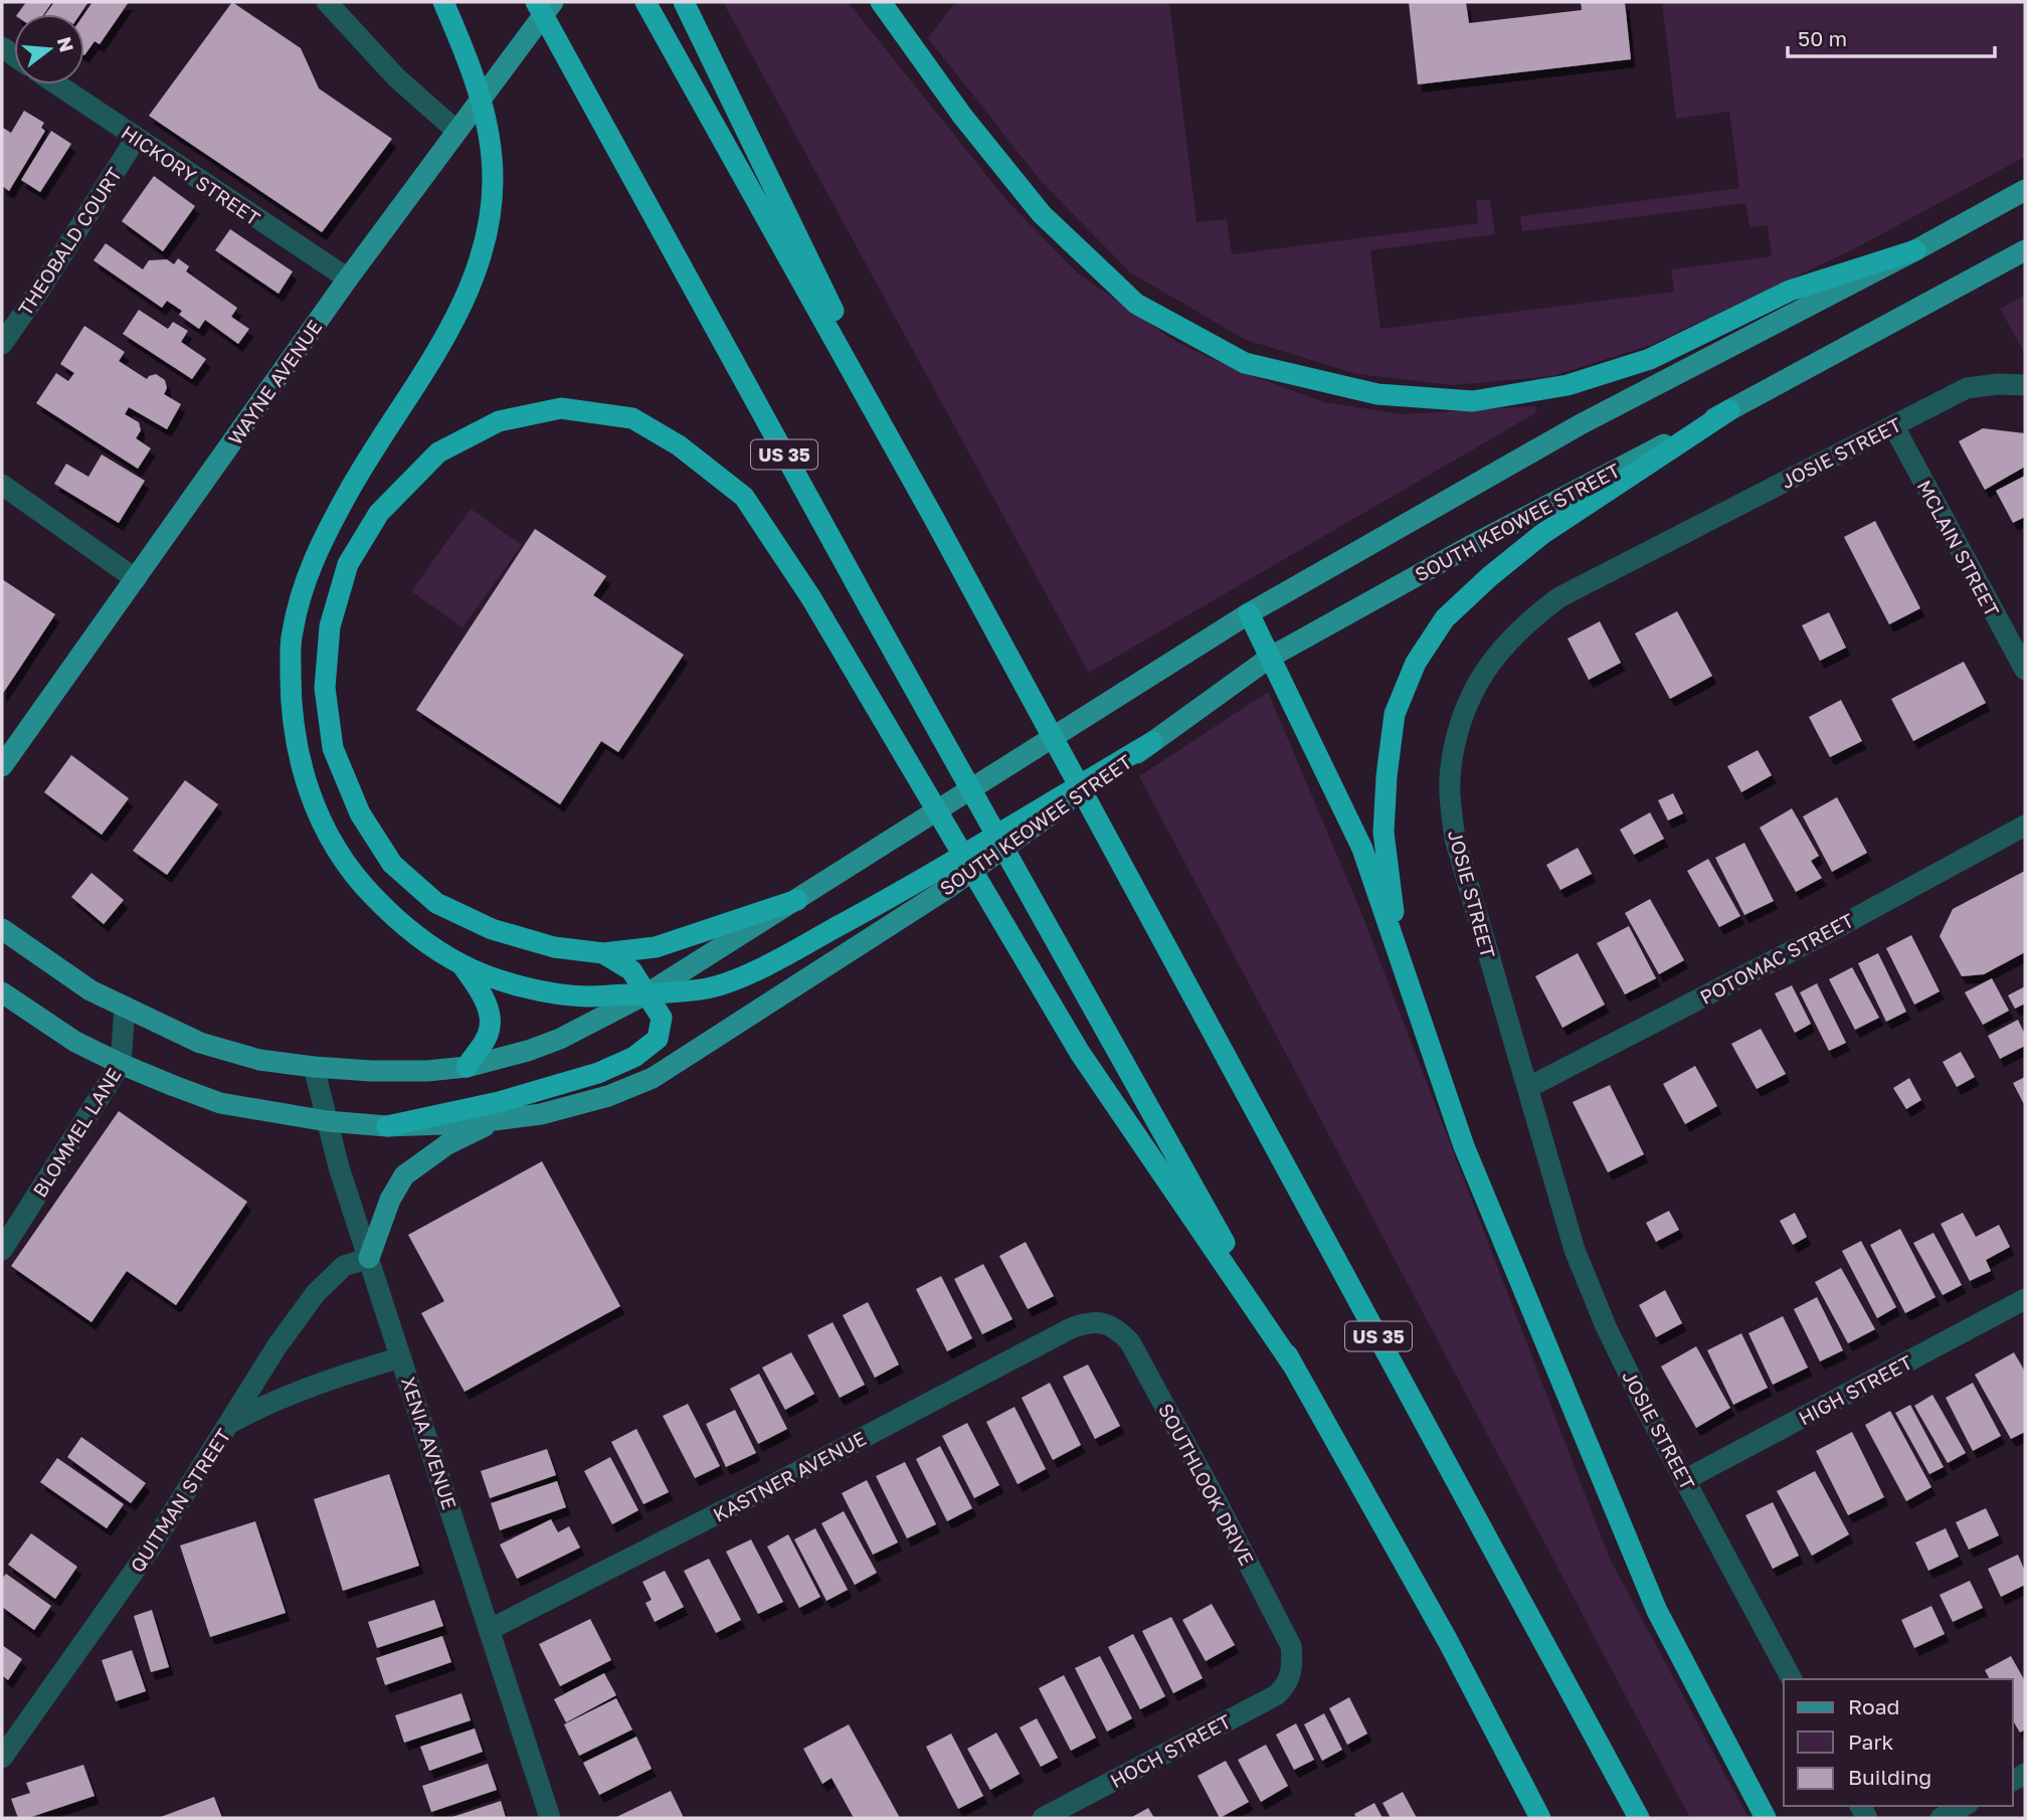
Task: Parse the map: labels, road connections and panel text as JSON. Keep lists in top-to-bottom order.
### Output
{
  "streets": {
    "highway": ["US 35"],
    "main road": ["WAYNE AVENUE", "SOUTH KEOWEE STREET"],
    "street": [
      "HICKORY STREET",
      "THEOBALD COURT",
      "JOSIE STREET",
      "MCLAIN STREET",
      "POTOMAC STREET",
      "BLOMMEL LANE",
      "HIGH STREET",
      "XENIA AVENUE",
      "KASTNER AVENUE",
      "SOUTHLOOK DRIVE",
      "QUITMAN STREET",
      "HOCH STREET"
    ]
  },
  "crossings": [
    ["HICKORY STREET", "THEOBALD COURT"],
    ["HICKORY STREET", "WAYNE AVENUE"],
    ["JOSIE STREET", "MCLAIN STREET"],
    ["JOSIE STREET", "POTOMAC STREET"],
    ["JOSIE STREET", "HIGH STREET"],
    ["SOUTH KEOWEE STREET", "BLOMMEL LANE"],
    ["SOUTH KEOWEE STREET", "XENIA AVENUE"],
    ["XENIA AVENUE", "KASTNER AVENUE"],
    ["XENIA AVENUE", "QUITMAN STREET"],
    ["KASTNER AVENUE", "SOUTHLOOK DRIVE"],
    ["SOUTHLOOK DRIVE", "HOCH STREET"]
  ],
  "legend": ["Road", "Park", "Building"],
  "scale_bar": "50 m",
  "north": "right"
}
